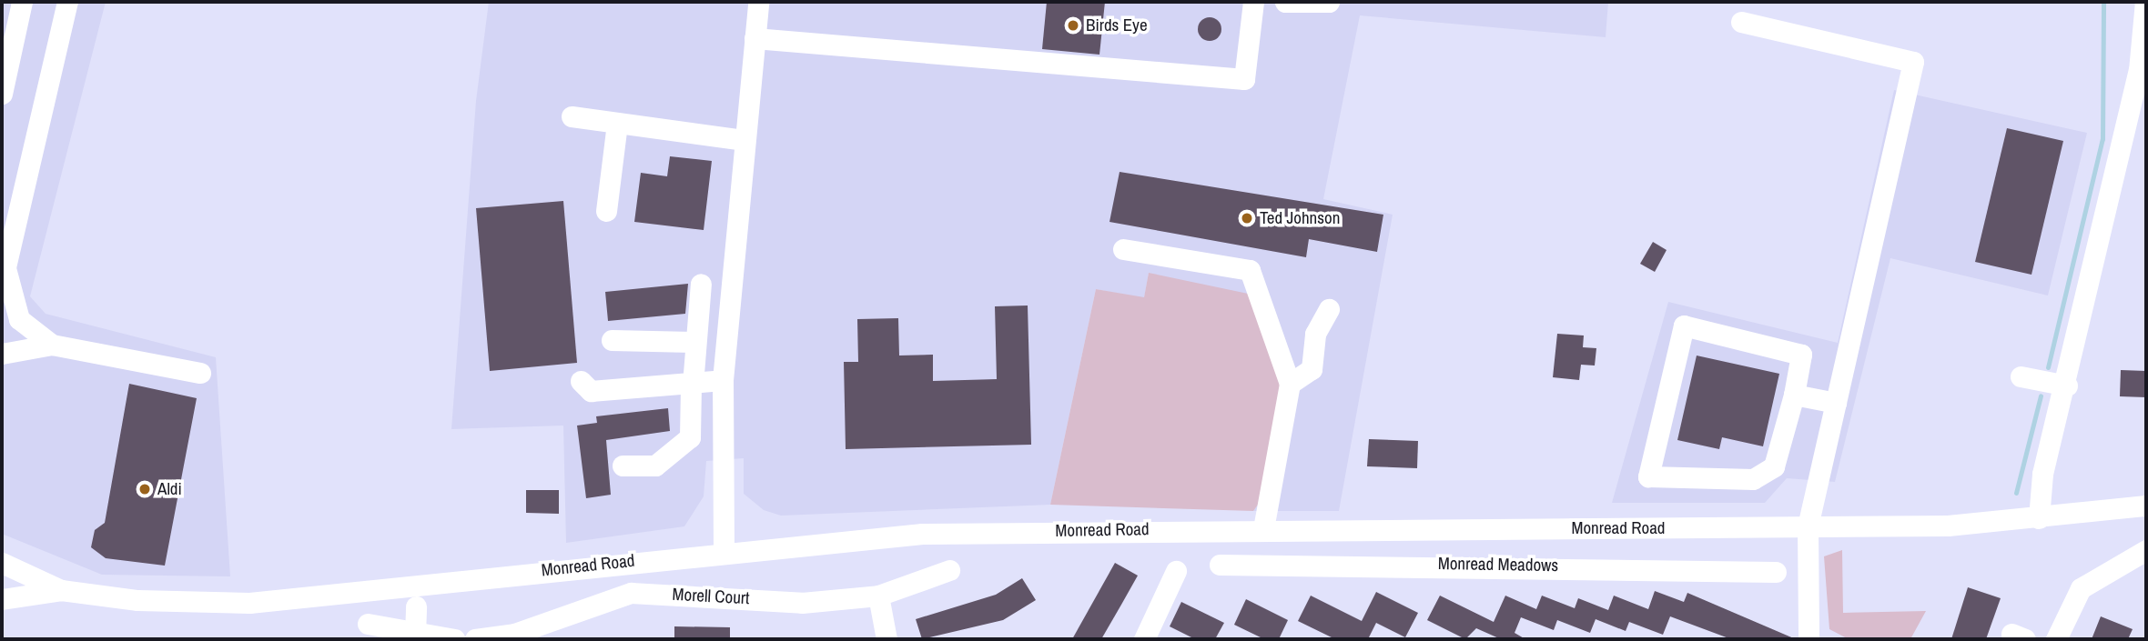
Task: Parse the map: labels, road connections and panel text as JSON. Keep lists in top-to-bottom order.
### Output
{
  "streets": {
    "street": ["Monread Road", "Monread Meadows", "Morell Court"]
  },
  "places": ["Birds Eye", "Ted Johnson", "Aldi"]
}
